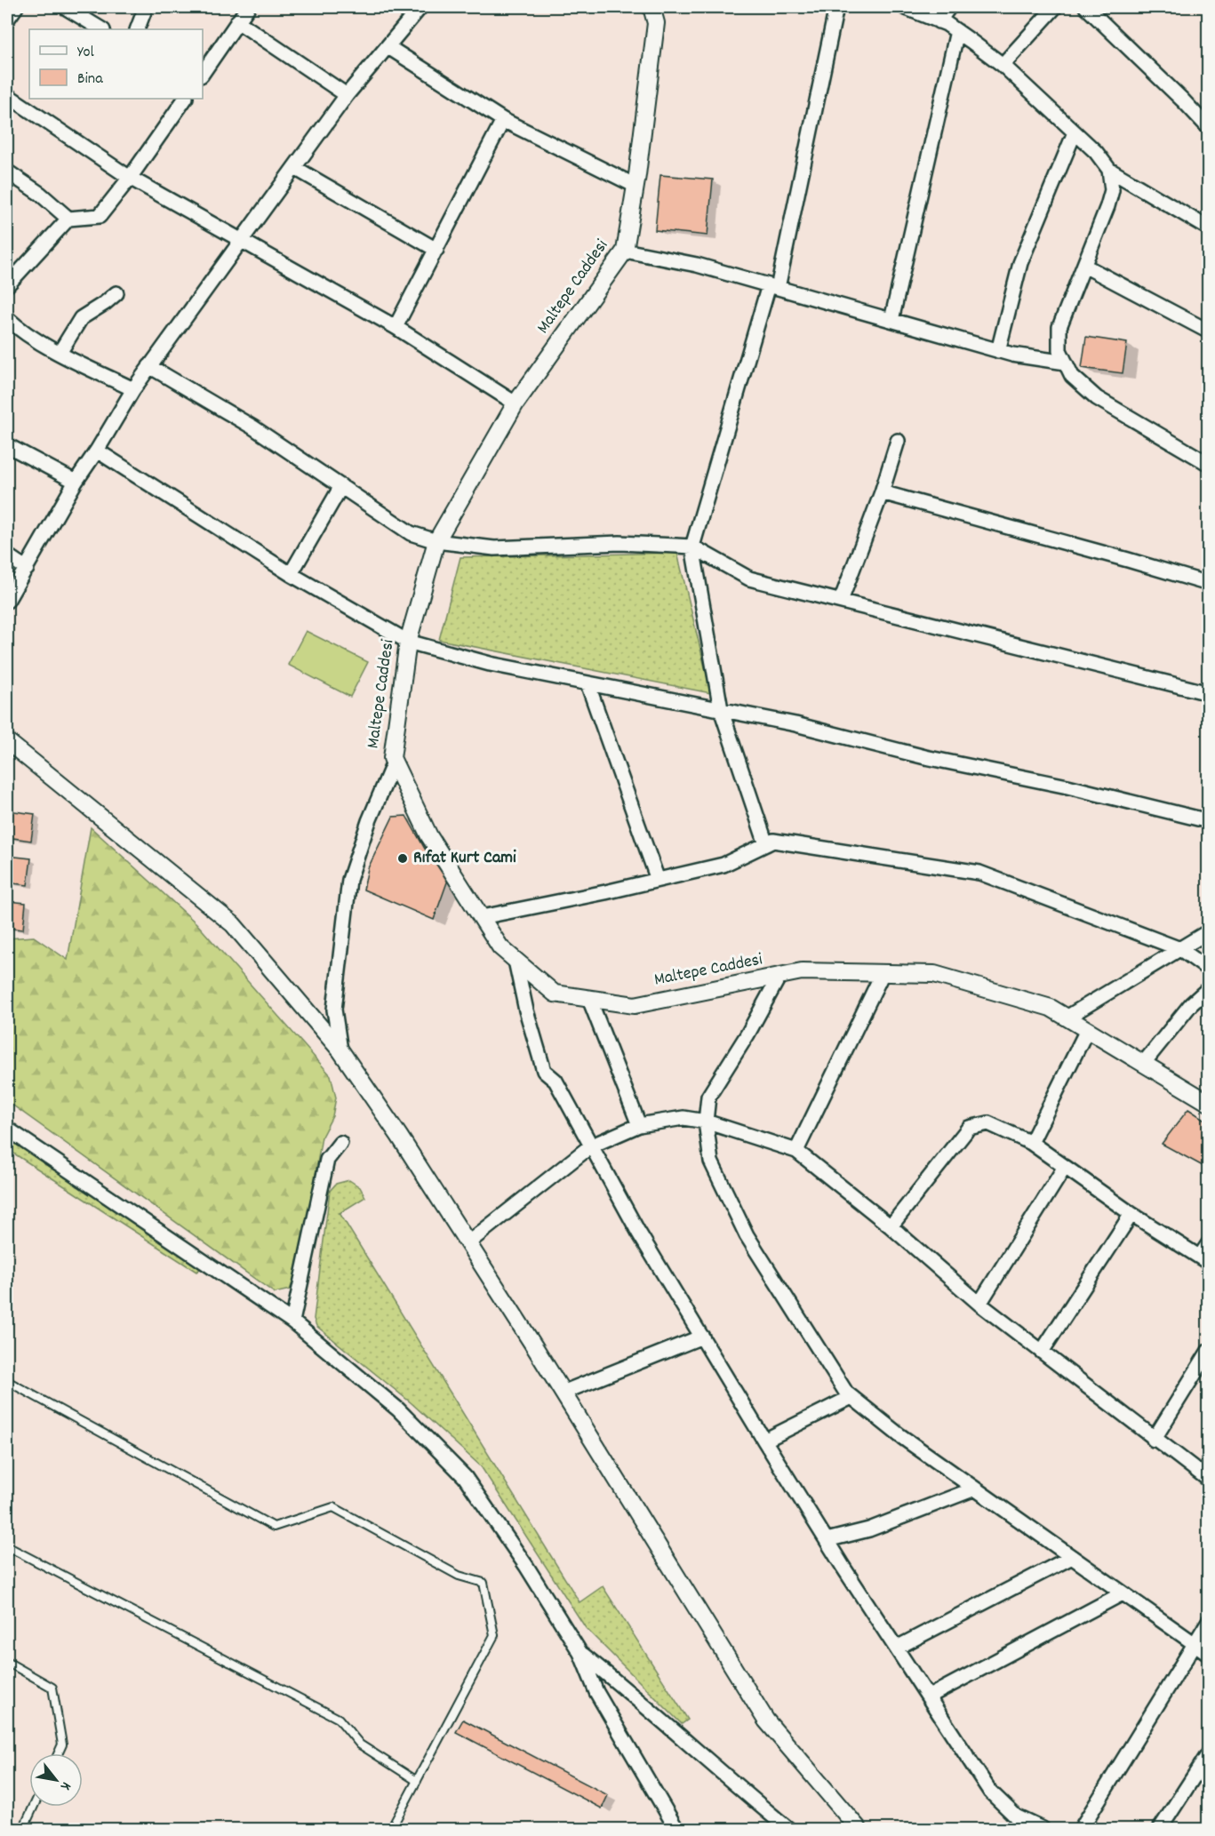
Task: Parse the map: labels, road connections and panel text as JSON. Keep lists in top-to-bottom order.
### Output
{
  "streets": {
    "street": ["Maltepe Caddesi"]
  },
  "places": ["Rıfat Kurt Cami"],
  "legend": ["Yol", "Bina"],
  "north": "bottom right"
}
